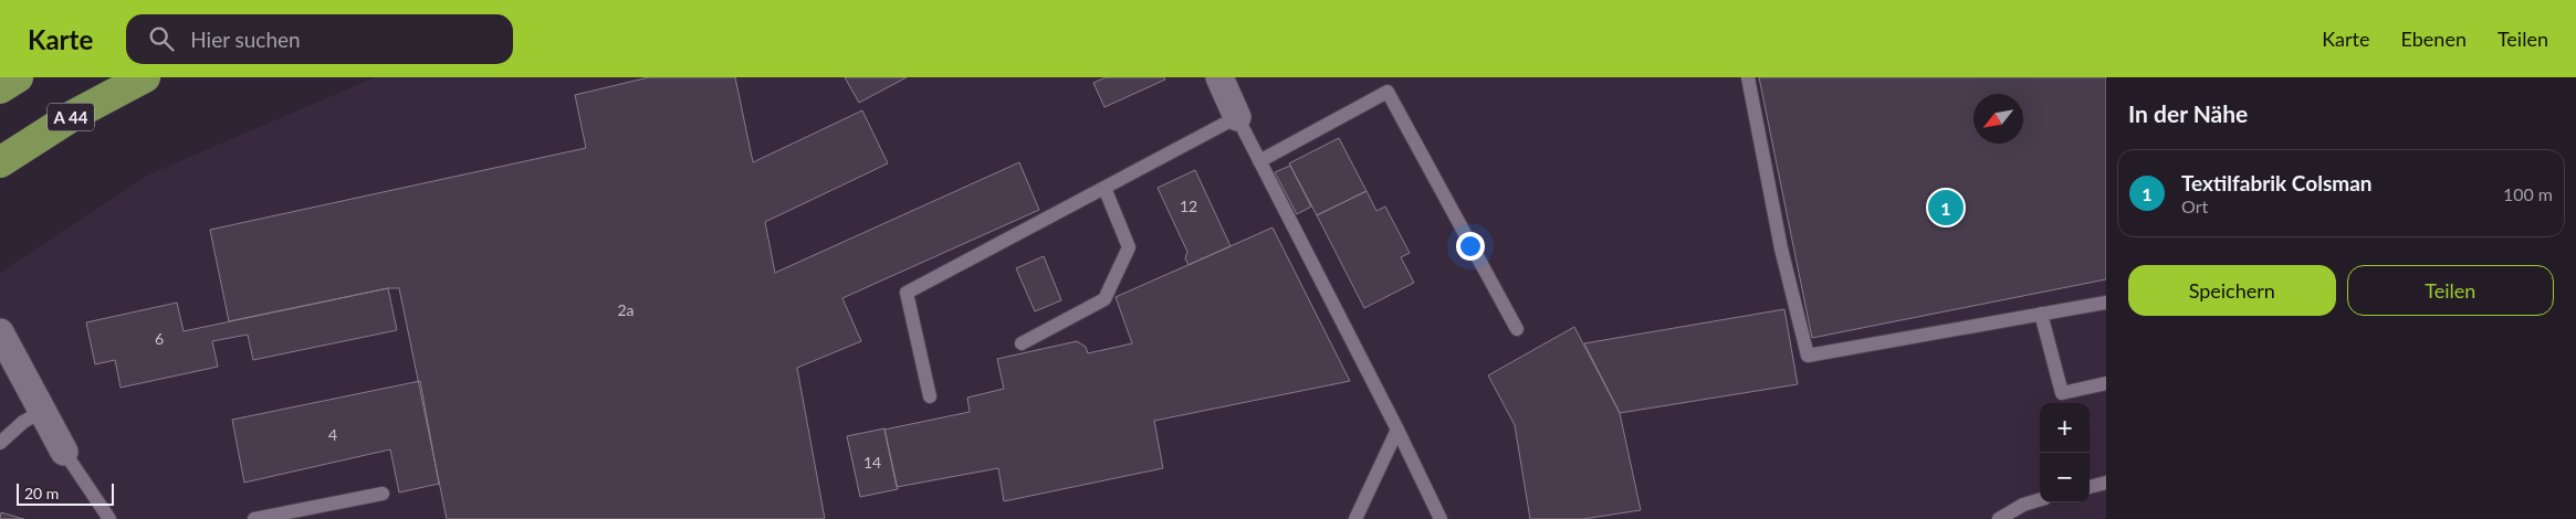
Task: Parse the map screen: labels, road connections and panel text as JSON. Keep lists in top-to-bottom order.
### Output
{
  "streets": {
    "highway": ["A 44"]
  },
  "house_numbers": [
    "12",
    "2a",
    "6",
    "4",
    "14"
  ],
  "scale_bar": "20 m",
  "north": "bottom left",
  "page": {
    "header": "Karte",
    "search": "Hier suchen",
    "nav": ["Karte", "Ebenen", "Teilen"],
    "heading": "In der Nähe",
    "list": [
      {
        "mark": "1",
        "name": "Textilfabrik Colsman",
        "note": "Ort",
        "value": "100 m"
      }
    ],
    "pins": "1",
    "buttons": ["Speichern", "Teilen"],
    "map_buttons": ["+", "−"],
    "scale": "20 m"
  }
}
